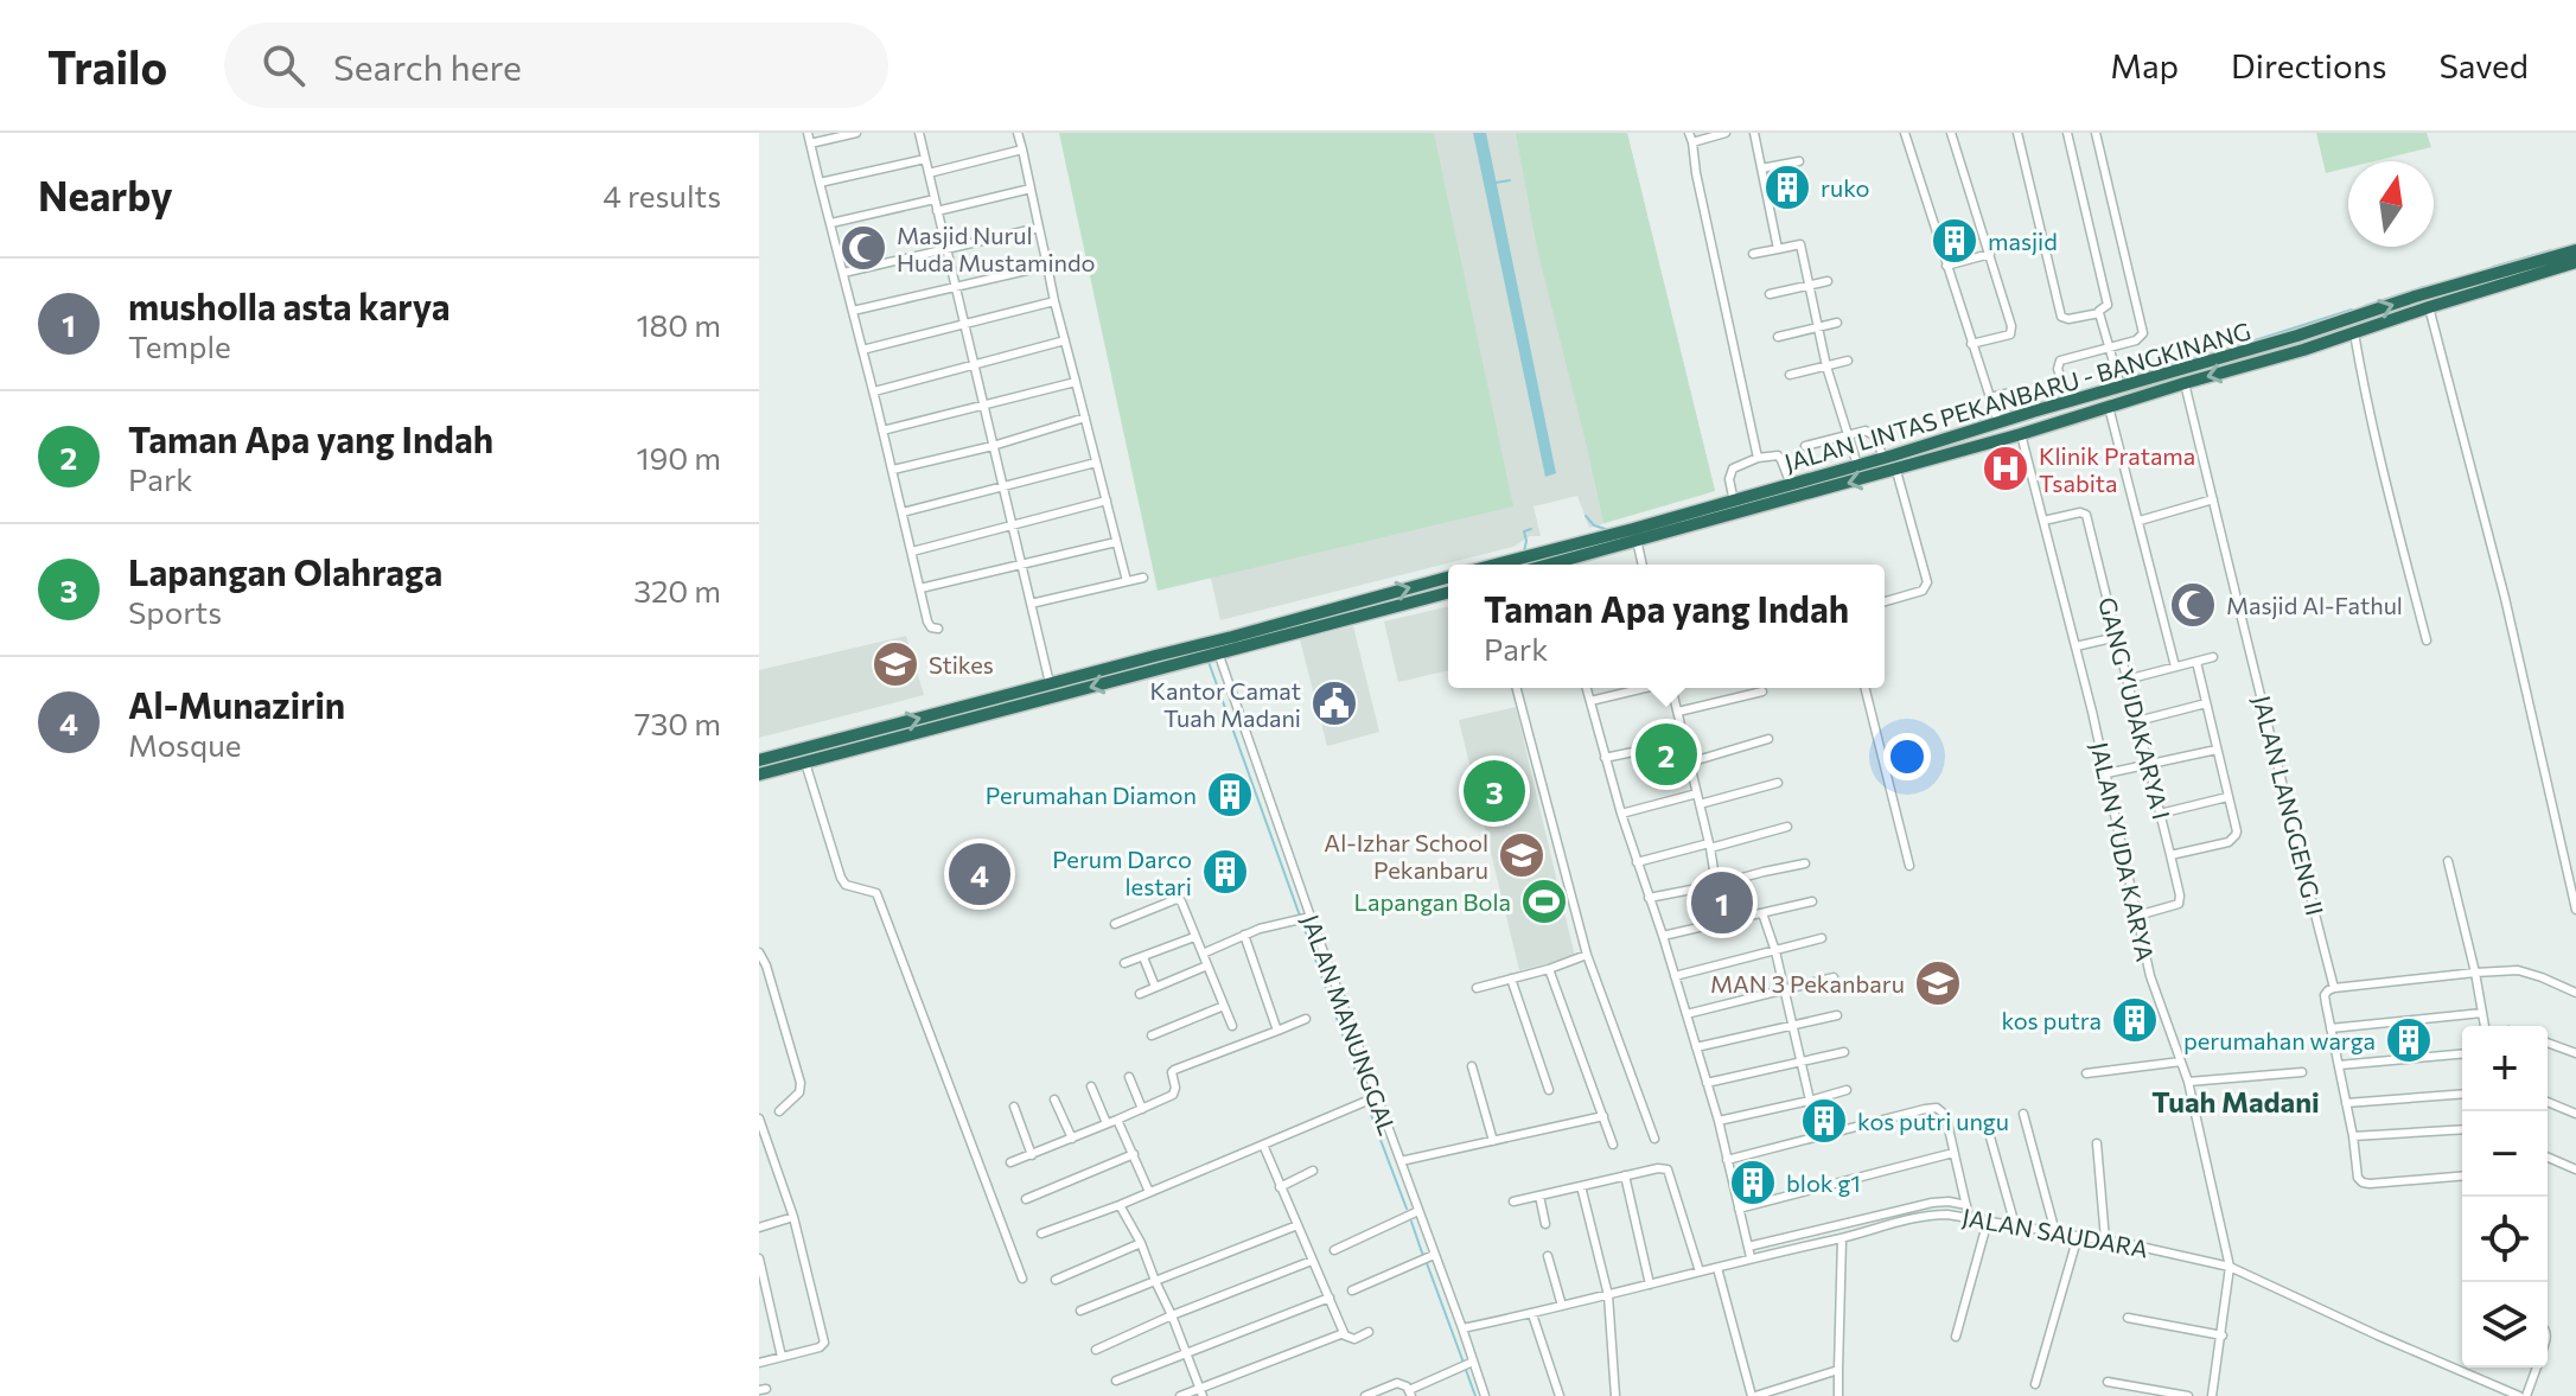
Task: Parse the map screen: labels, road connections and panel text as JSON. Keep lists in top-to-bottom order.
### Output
{
  "streets": {
    "highway": ["JALAN LINTAS PEKANBARU - BANGKINANG"],
    "street": [
      "GANG YUDAKARYA I",
      "JALAN LANGGENG II",
      "JALAN YUDA KARYA",
      "JALAN MANUNGGAL",
      "JALAN SAUDARA"
    ]
  },
  "crossings": [
    ["JALAN LINTAS PEKANBARU - BANGKINANG", "JALAN LANGGENG II"],
    ["JALAN LINTAS PEKANBARU - BANGKINANG", "JALAN YUDA KARYA"],
    ["GANG YUDAKARYA I", "JALAN YUDA KARYA"],
    ["JALAN YUDA KARYA", "JALAN SAUDARA"],
    ["JALAN MANUNGGAL", "JALAN SAUDARA"]
  ],
  "districts": ["Tuah Madani"],
  "places": {
    "building": [
      "ruko",
      "masjid",
      "Perumahan Diamon",
      "Perum Darco lestari",
      "kos putra",
      "perumahan warga",
      "kos putri ungu",
      "blok g1"
    ],
    "mosque": ["Masjid Nurul Huda Mustamindo", "Masjid Al-Fathul"],
    "hospital": ["Klinik Pratama Tsabita"],
    "school or university": ["Stikes", "Al-Izhar School Pekanbaru", "MAN 3 Pekanbaru"],
    "public building": ["Kantor Camat Tuah Madani"],
    "sports": ["Lapangan Bola"]
  },
  "north": "top",
  "page": {
    "header": "Trailo",
    "search": "Search here",
    "nav": ["Map", "Directions", "Saved"],
    "heading": ["Nearby", "4 results"],
    "list": [
      {
        "mark": "1",
        "name": "musholla asta karya",
        "note": "Temple",
        "value": "180 m"
      },
      {
        "mark": "2",
        "name": "Taman Apa yang Indah",
        "note": "Park",
        "value": "190 m"
      },
      {
        "mark": "3",
        "name": "Lapangan Olahraga",
        "note": "Sports",
        "value": "320 m"
      },
      {
        "mark": "4",
        "name": "Al-Munazirin",
        "note": "Mosque",
        "value": "730 m"
      }
    ],
    "popup": ["Taman Apa yang Indah", "Park"],
    "pins": [
      "2",
      "3",
      "4",
      "1"
    ],
    "map_buttons": ["+", "−"]
  }
}
